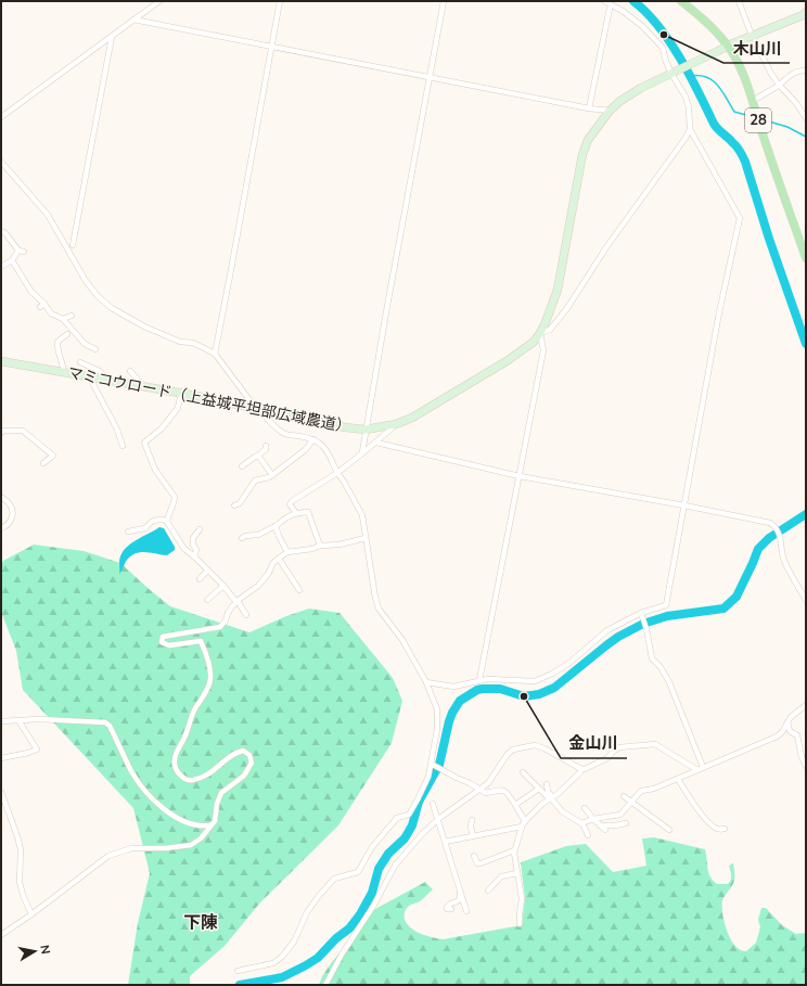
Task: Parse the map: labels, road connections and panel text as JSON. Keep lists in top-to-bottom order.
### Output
{
  "streets": {
    "main road": ["28"],
    "street": ["マミコウロード（上益城平坦部広域農道）"]
  },
  "crossings": [
    ["28", "マミコウロード（上益城平坦部広域農道）"]
  ],
  "districts": ["下陳"],
  "places": ["木山川", "金山川"],
  "north": "right"
}
